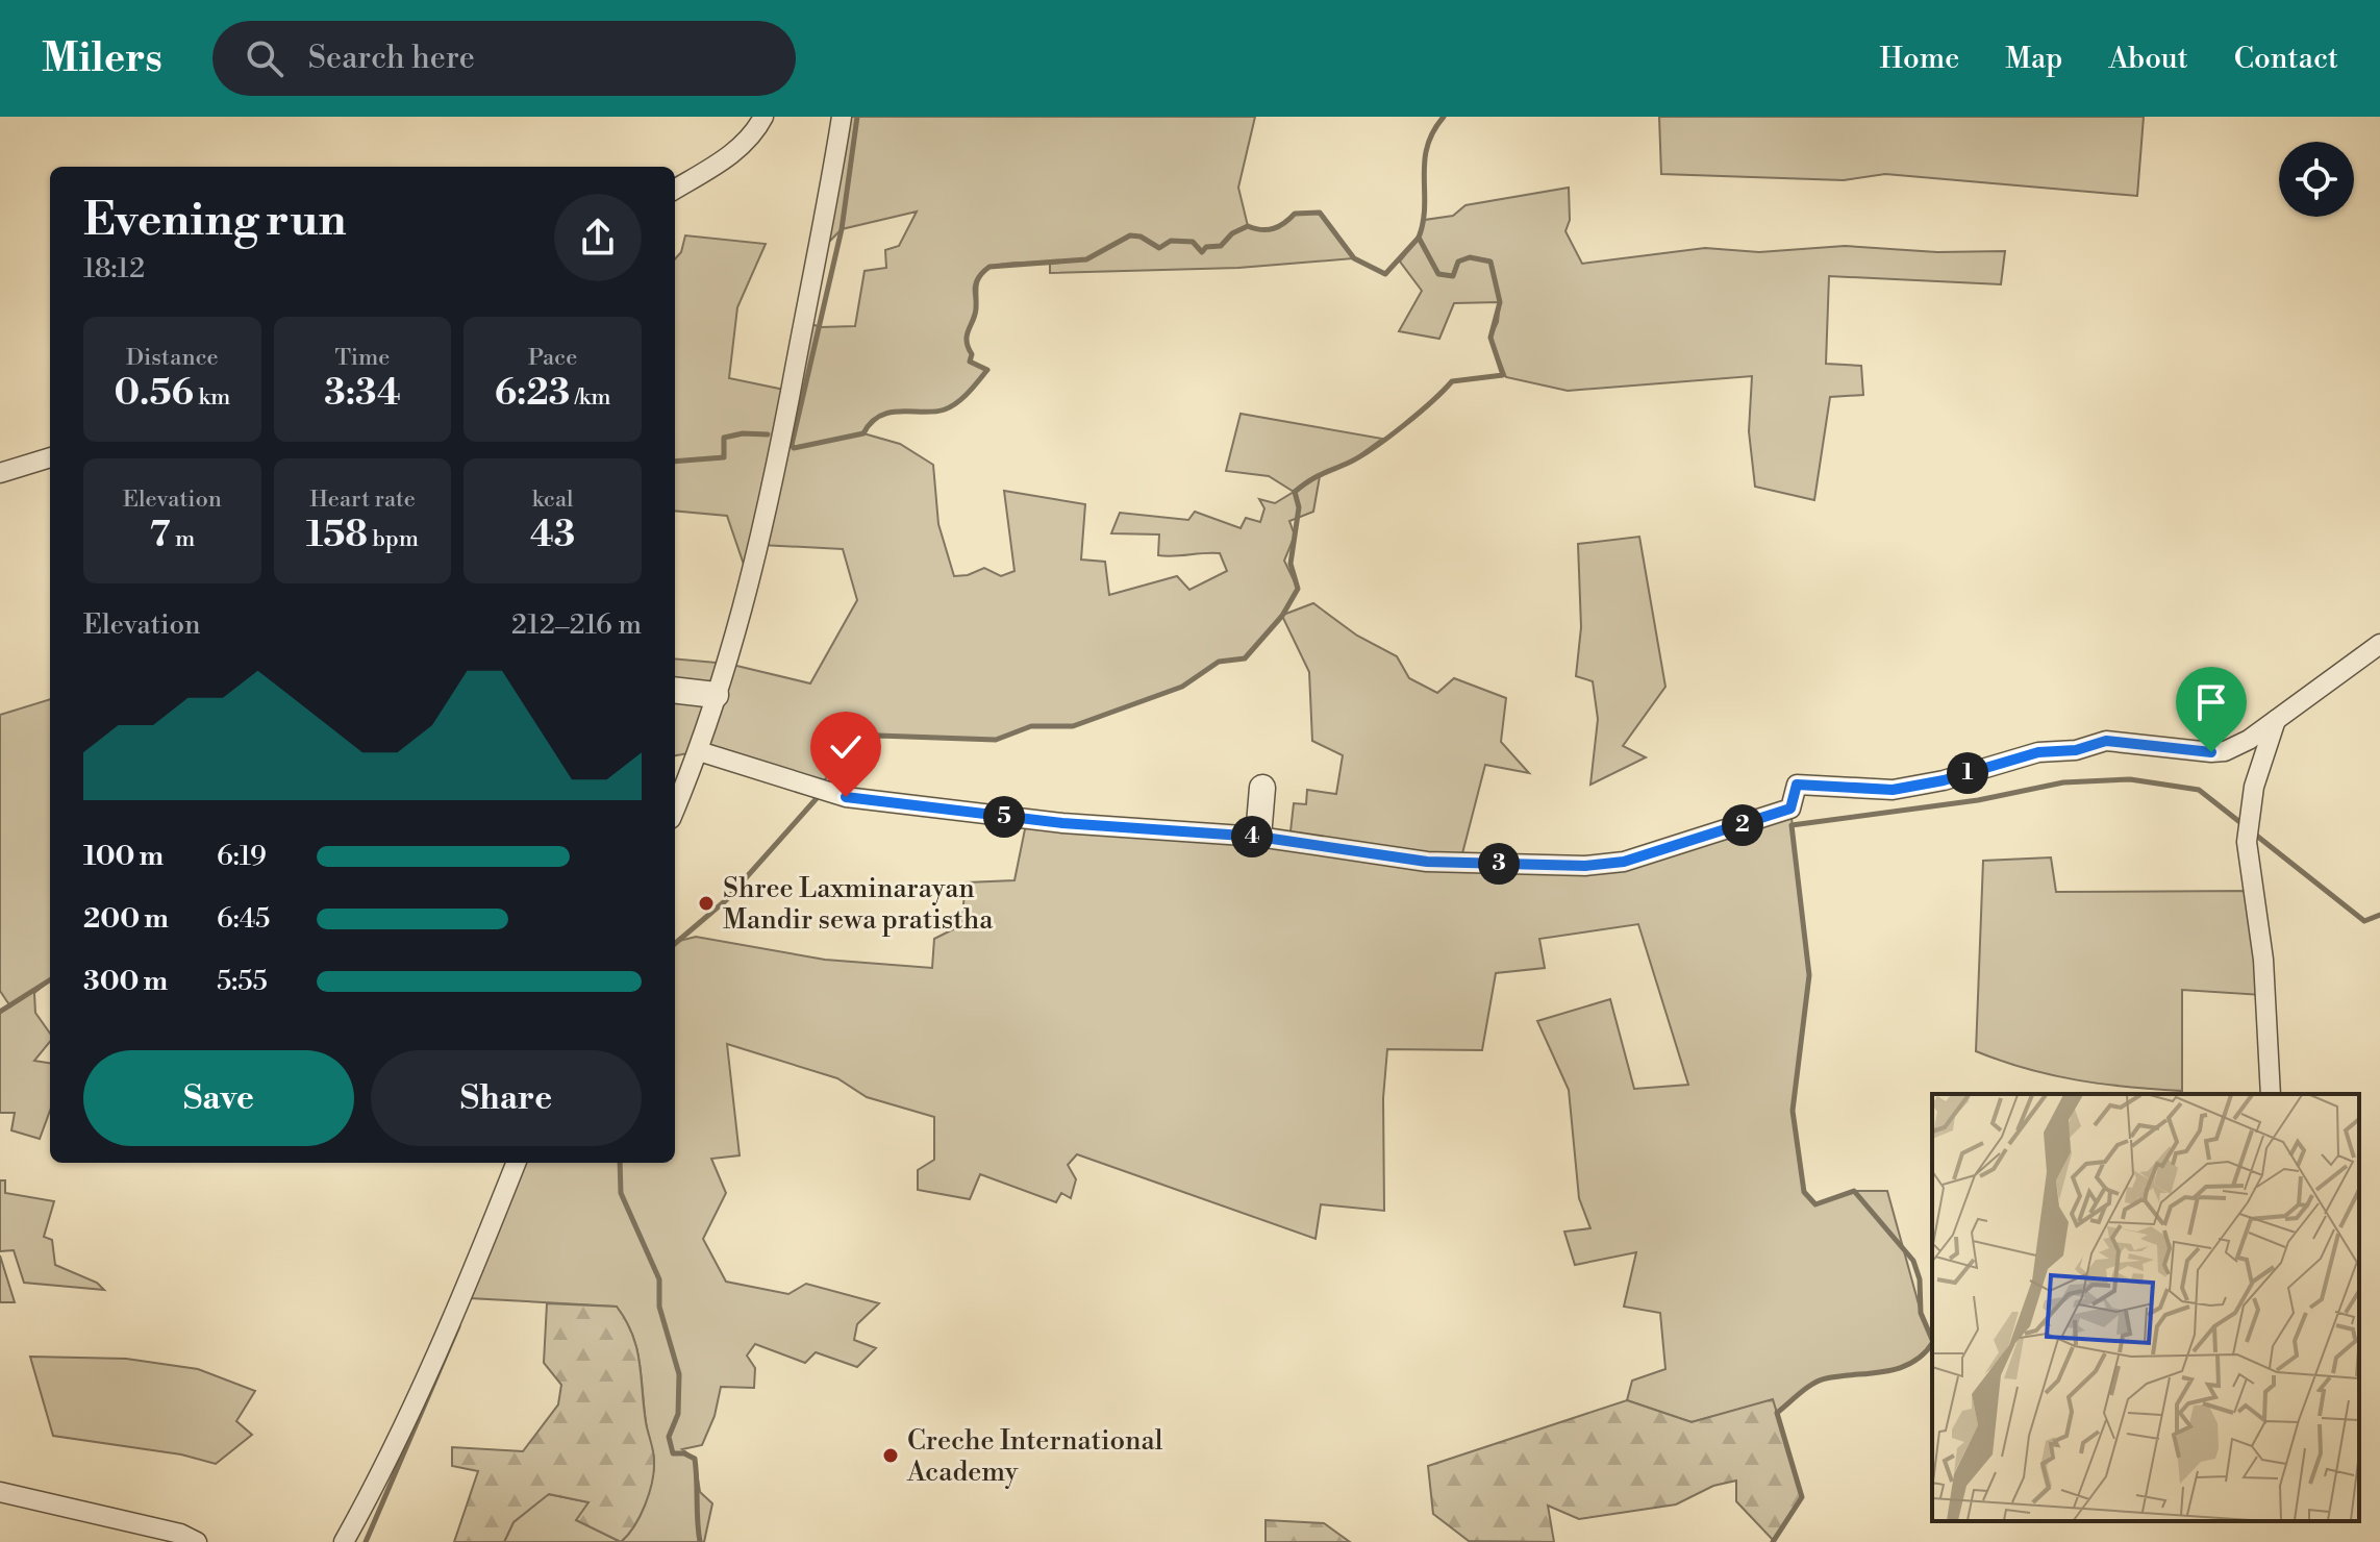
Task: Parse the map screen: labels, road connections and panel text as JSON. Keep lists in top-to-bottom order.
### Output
{
  "places": ["Shree Laxminarayan Mandir sewa pratistha", "Creche International Academy"],
  "page": {
    "header": "Milers",
    "search": "Search here",
    "nav": [
      "Home",
      "Map",
      "About",
      "Contact"
    ],
    "heading": ["Evening run", "18:12"],
    "stats": [
      ["Distance", "0.56 km"],
      ["Time", "3:34"],
      ["Pace", "6:23 /km"],
      ["Elevation", "7 m"],
      ["Heart rate", "158 bpm"],
      ["kcal", "43"]
    ],
    "chart": ["Elevation", "212–216 m"],
    "pins": [
      "1",
      "5",
      "2",
      "4",
      "3"
    ],
    "list": [
      {
        "name": "100 m",
        "note": "6:19"
      },
      {
        "name": "200 m",
        "note": "6:45"
      },
      {
        "name": "300 m",
        "note": "5:55"
      }
    ],
    "buttons": ["Save", "Share"]
  }
}
